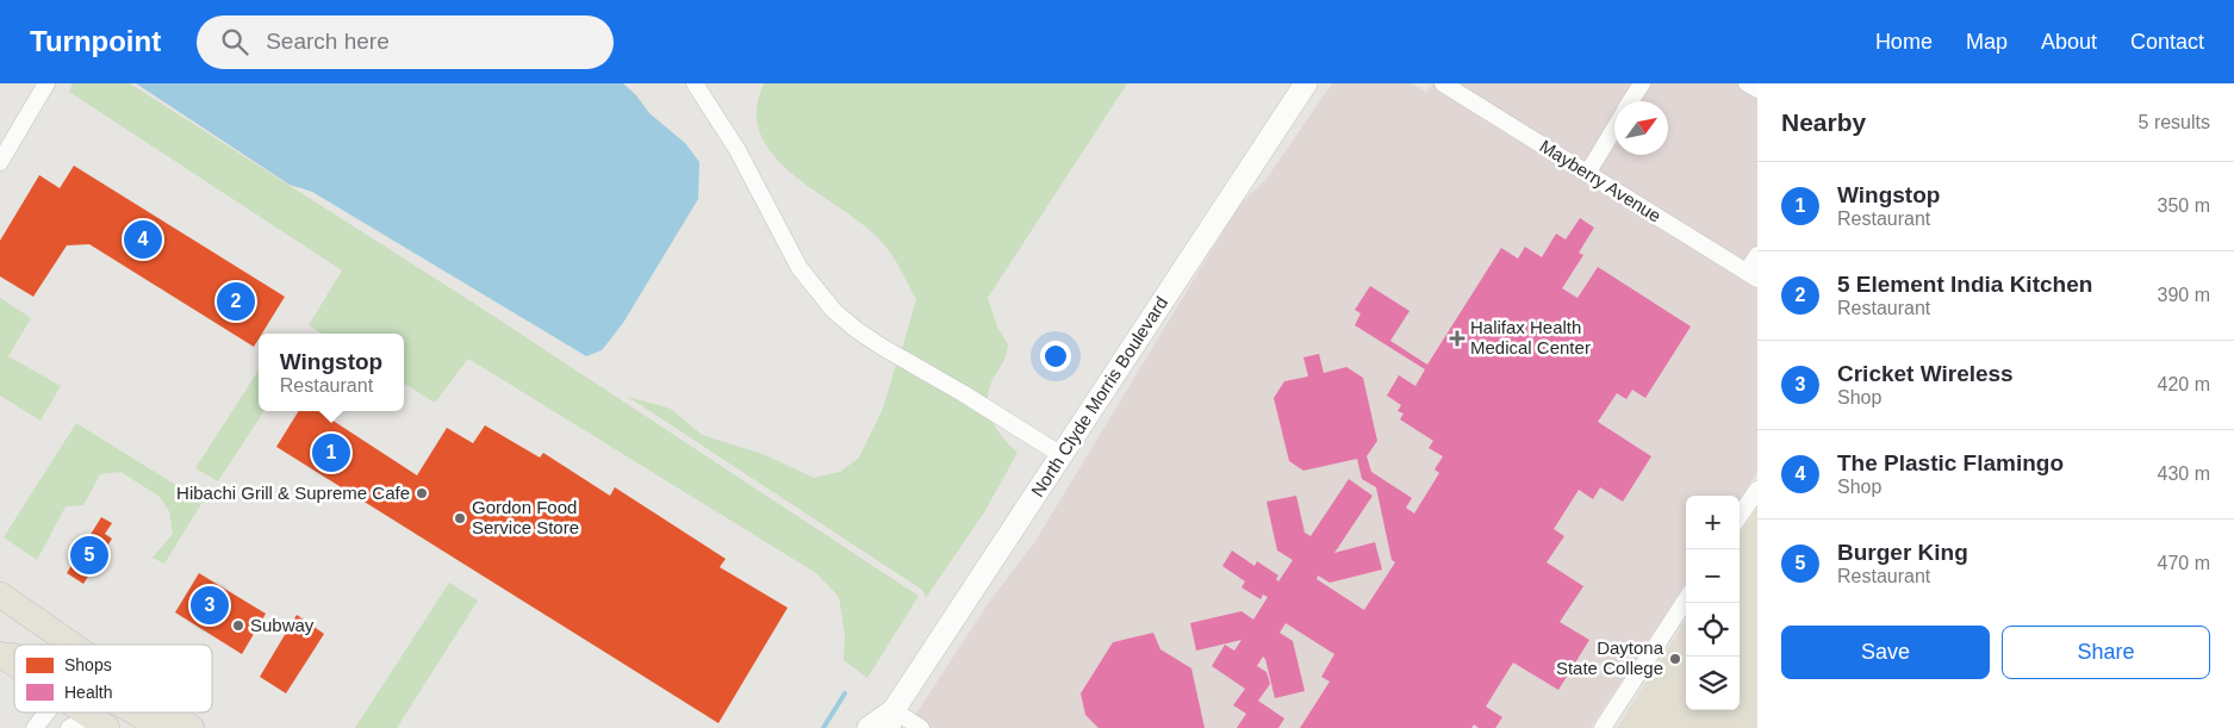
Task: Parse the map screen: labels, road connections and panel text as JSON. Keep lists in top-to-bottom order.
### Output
{
  "streets": {
    "main road": ["North Clyde Morris Boulevard"],
    "street": ["Mayberry Avenue"]
  },
  "places": {
    "health": ["Halifax Health Medical Center"],
    "other": [
      "Hibachi Grill & Supreme Cafe",
      "Gordon Food Service Store",
      "Subway",
      "Daytona State College"
    ]
  },
  "legend": ["Shops", "Health"],
  "north": "top right",
  "page": {
    "header": "Turnpoint",
    "search": "Search here",
    "nav": [
      "Home",
      "Map",
      "About",
      "Contact"
    ],
    "heading": ["Nearby", "5 results"],
    "list": [
      {
        "mark": "1",
        "name": "Wingstop",
        "note": "Restaurant",
        "value": "350 m"
      },
      {
        "mark": "2",
        "name": "5 Element India Kitchen",
        "note": "Restaurant",
        "value": "390 m"
      },
      {
        "mark": "3",
        "name": "Cricket Wireless",
        "note": "Shop",
        "value": "420 m"
      },
      {
        "mark": "4",
        "name": "The Plastic Flamingo",
        "note": "Shop",
        "value": "430 m"
      },
      {
        "mark": "5",
        "name": "Burger King",
        "note": "Restaurant",
        "value": "470 m"
      }
    ],
    "pins": [
      "4",
      "2",
      "1",
      "5",
      "3"
    ],
    "popup": ["Wingstop", "Restaurant"],
    "map_buttons": ["+", "−"],
    "buttons": ["Save", "Share"]
  }
}
